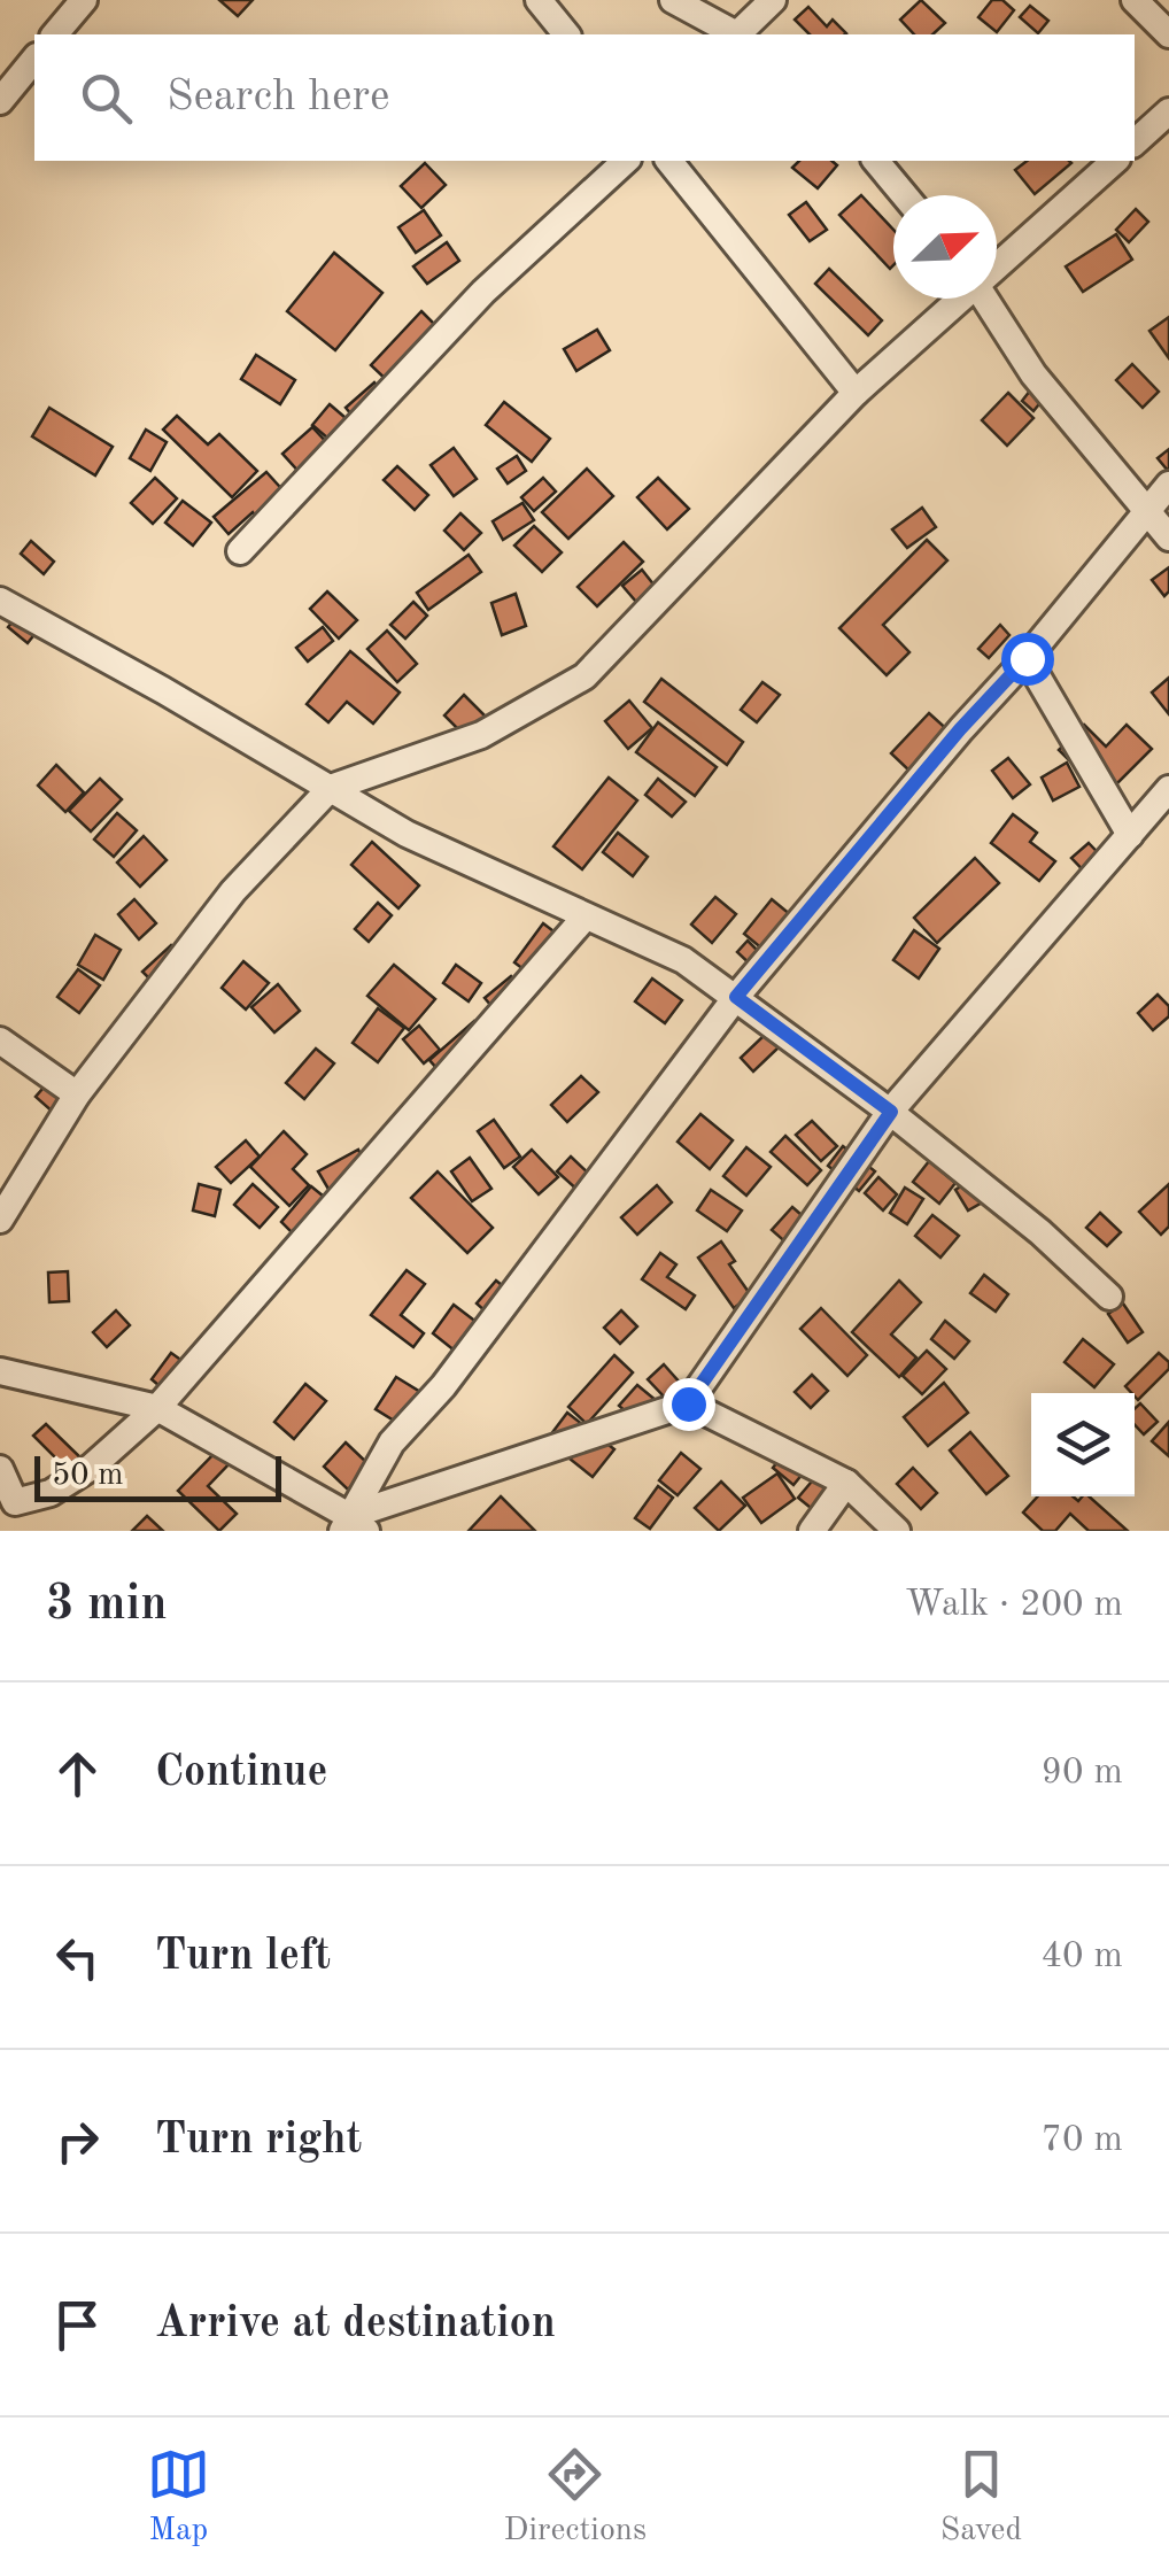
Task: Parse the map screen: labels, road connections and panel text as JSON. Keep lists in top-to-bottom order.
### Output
{
  "scale_bar": "50 m",
  "north": "top right",
  "page": {
    "search": "Search here",
    "scale": "50 m",
    "heading": ["3 min", "Walk · 200 m"],
    "list": [
      ["Continue", "90 m"],
      ["Turn left", "40 m"],
      ["Turn right", "70 m"],
      "Arrive at destination"
    ],
    "nav": ["Map", "Directions", "Saved"]
  }
}
